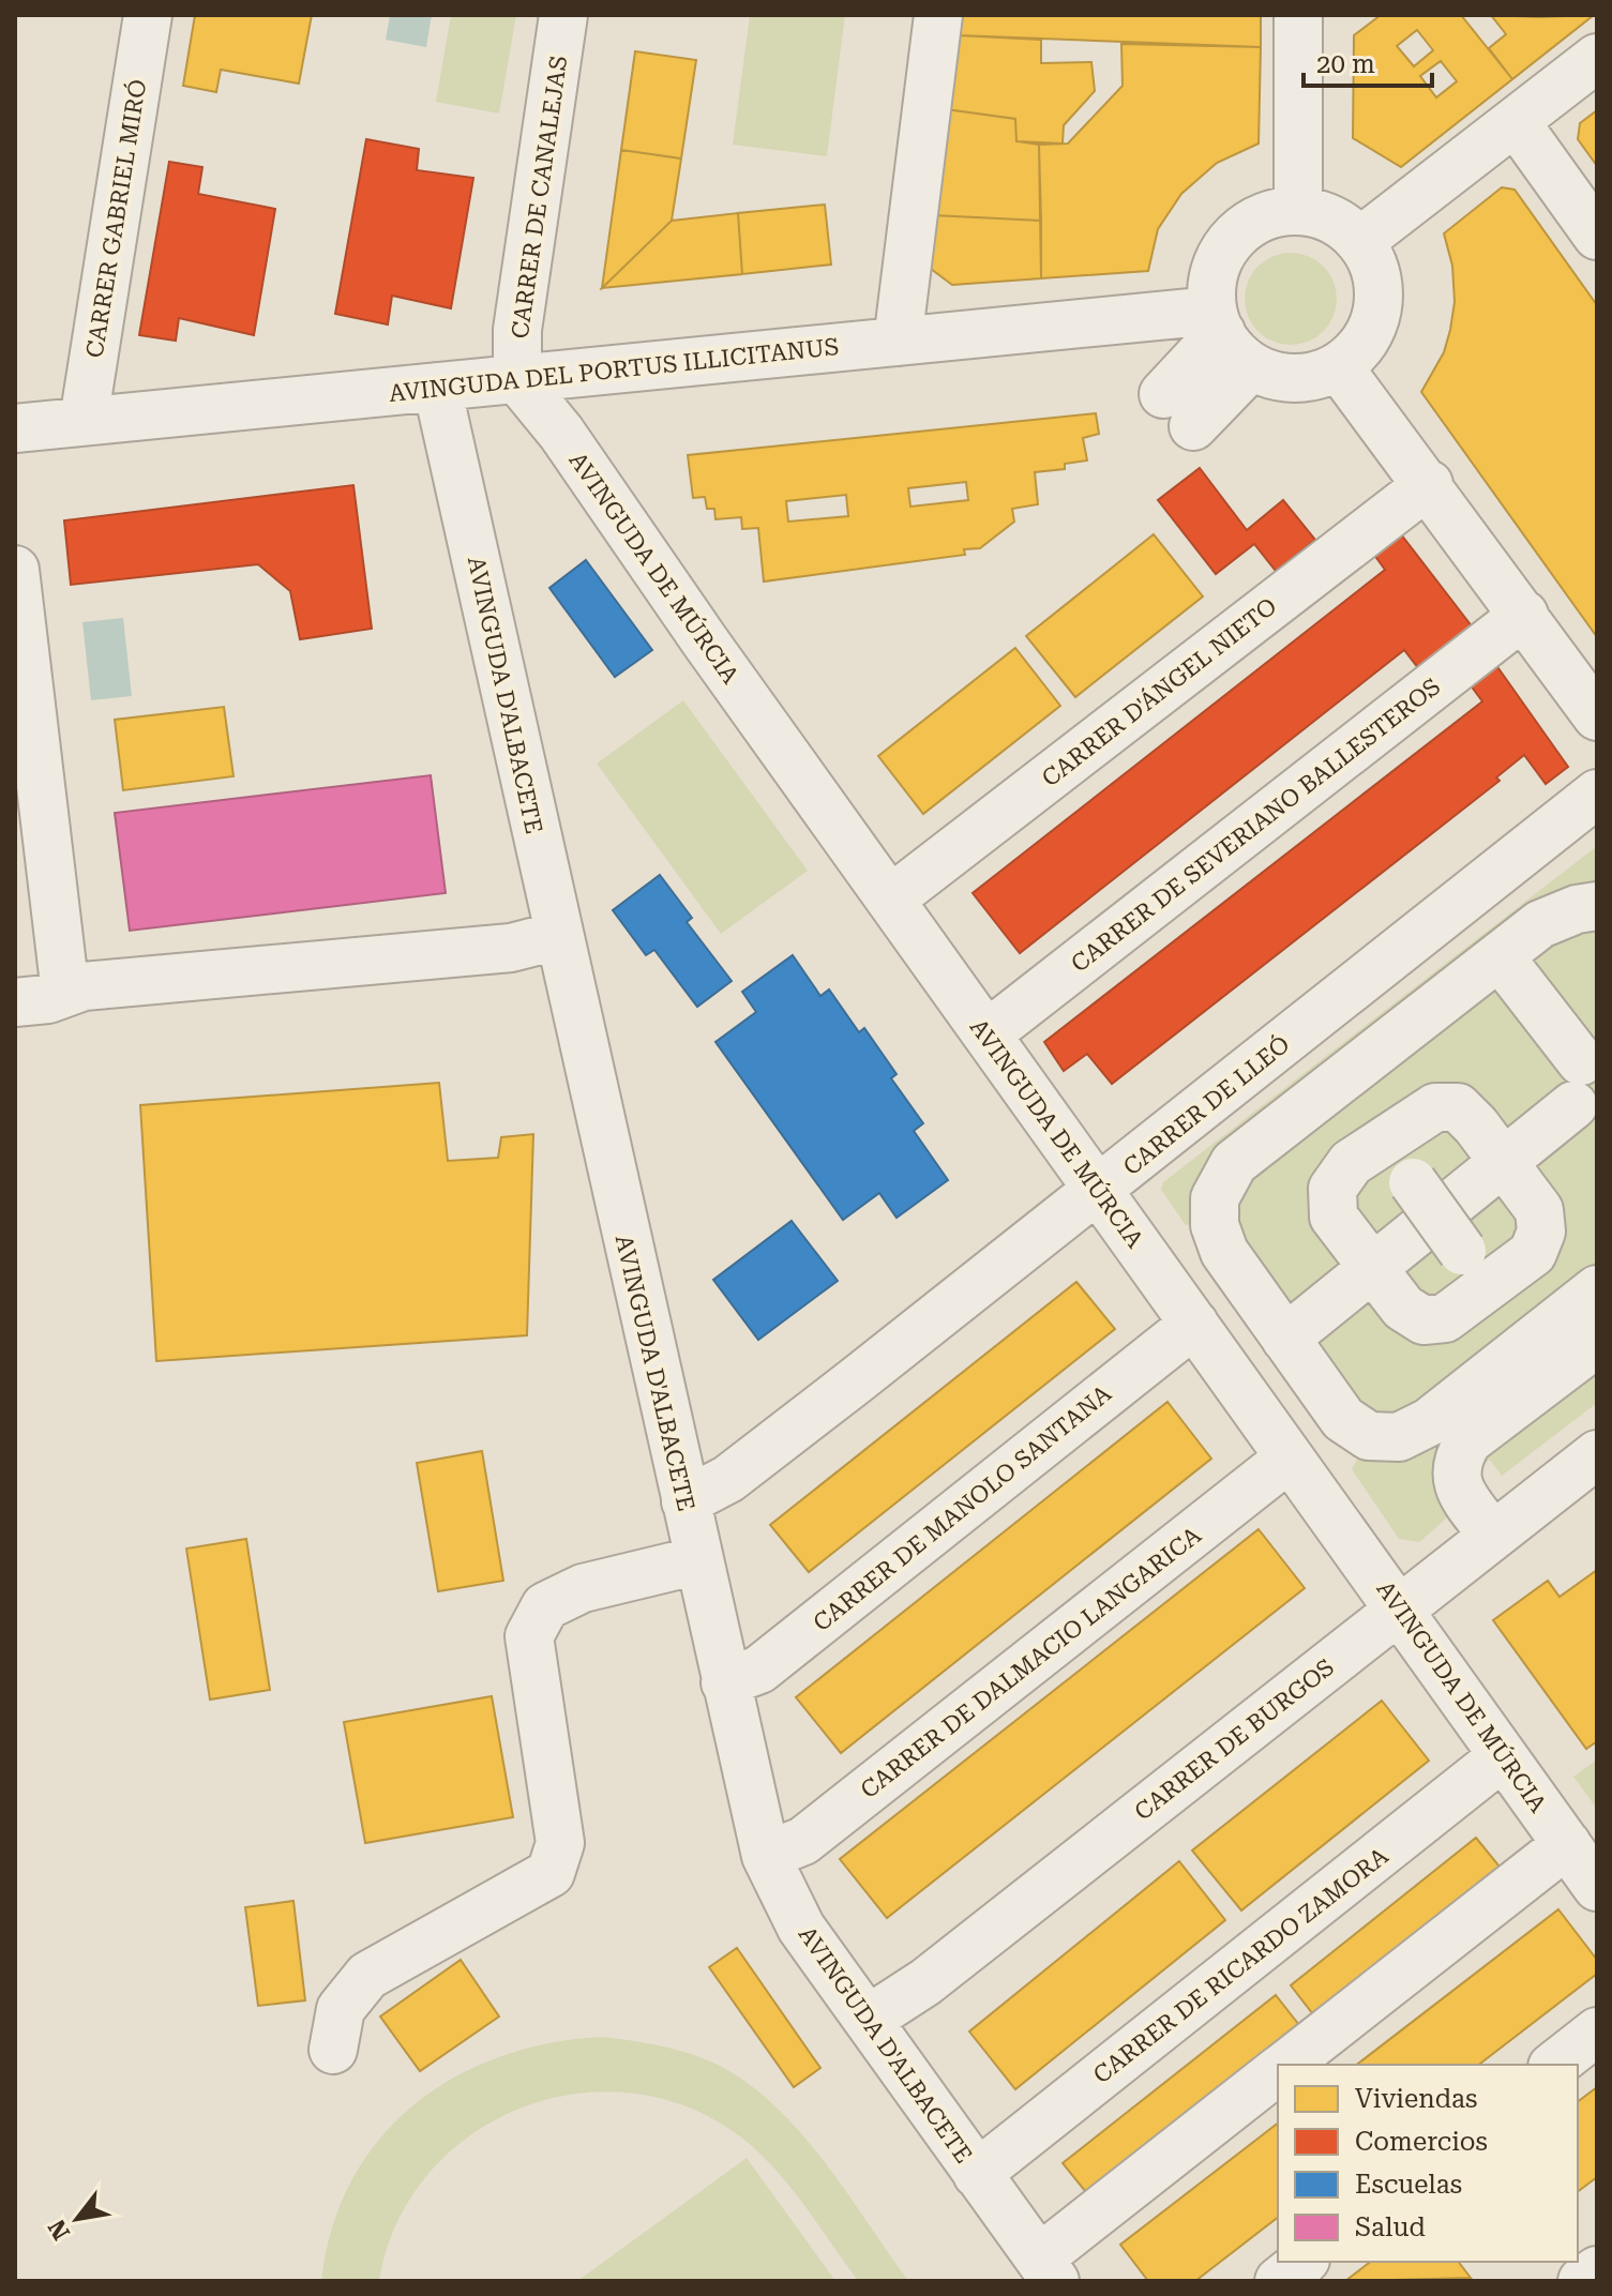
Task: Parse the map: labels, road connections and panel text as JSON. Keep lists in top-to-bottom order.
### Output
{
  "streets": {
    "street": [
      "CARRER DE CANALEJAS",
      "CARRER GABRIEL MIRÓ",
      "AVINGUDA DEL PORTUS ILLICITANUS",
      "AVINGUDA DE MÚRCIA",
      "CARRER D'ÁNGEL NIETO",
      "AVINGUDA D'ALBACETE",
      "CARRER DE SEVERIANO BALLESTEROS",
      "CARRER DE LLEÓ",
      "CARRER DE MANOLO SANTANA",
      "CARRER DE DALMACIO LANGARICA",
      "CARRER DE BURGOS",
      "CARRER DE RICARDO ZAMORA"
    ]
  },
  "crossings": [
    ["CARRER DE CANALEJAS", "AVINGUDA DEL PORTUS ILLICITANUS"],
    ["CARRER DE CANALEJAS", "AVINGUDA DE MÚRCIA"],
    ["CARRER GABRIEL MIRÓ", "AVINGUDA DEL PORTUS ILLICITANUS"],
    ["AVINGUDA DEL PORTUS ILLICITANUS", "AVINGUDA DE MÚRCIA"],
    ["AVINGUDA DEL PORTUS ILLICITANUS", "AVINGUDA D'ALBACETE"],
    ["AVINGUDA DE MÚRCIA", "CARRER D'ÁNGEL NIETO"],
    ["AVINGUDA DE MÚRCIA", "CARRER DE SEVERIANO BALLESTEROS"],
    ["AVINGUDA DE MÚRCIA", "CARRER DE LLEÓ"],
    ["AVINGUDA DE MÚRCIA", "CARRER DE MANOLO SANTANA"],
    ["AVINGUDA DE MÚRCIA", "CARRER DE DALMACIO LANGARICA"],
    ["AVINGUDA DE MÚRCIA", "CARRER DE BURGOS"],
    ["AVINGUDA DE MÚRCIA", "CARRER DE RICARDO ZAMORA"],
    ["AVINGUDA D'ALBACETE", "CARRER DE LLEÓ"],
    ["AVINGUDA D'ALBACETE", "CARRER DE MANOLO SANTANA"],
    ["AVINGUDA D'ALBACETE", "CARRER DE DALMACIO LANGARICA"],
    ["AVINGUDA D'ALBACETE", "CARRER DE BURGOS"],
    ["AVINGUDA D'ALBACETE", "CARRER DE RICARDO ZAMORA"]
  ],
  "legend": [
    "Viviendas",
    "Comercios",
    "Escuelas",
    "Salud"
  ],
  "scale_bar": "20 m",
  "north": "bottom left"
}
